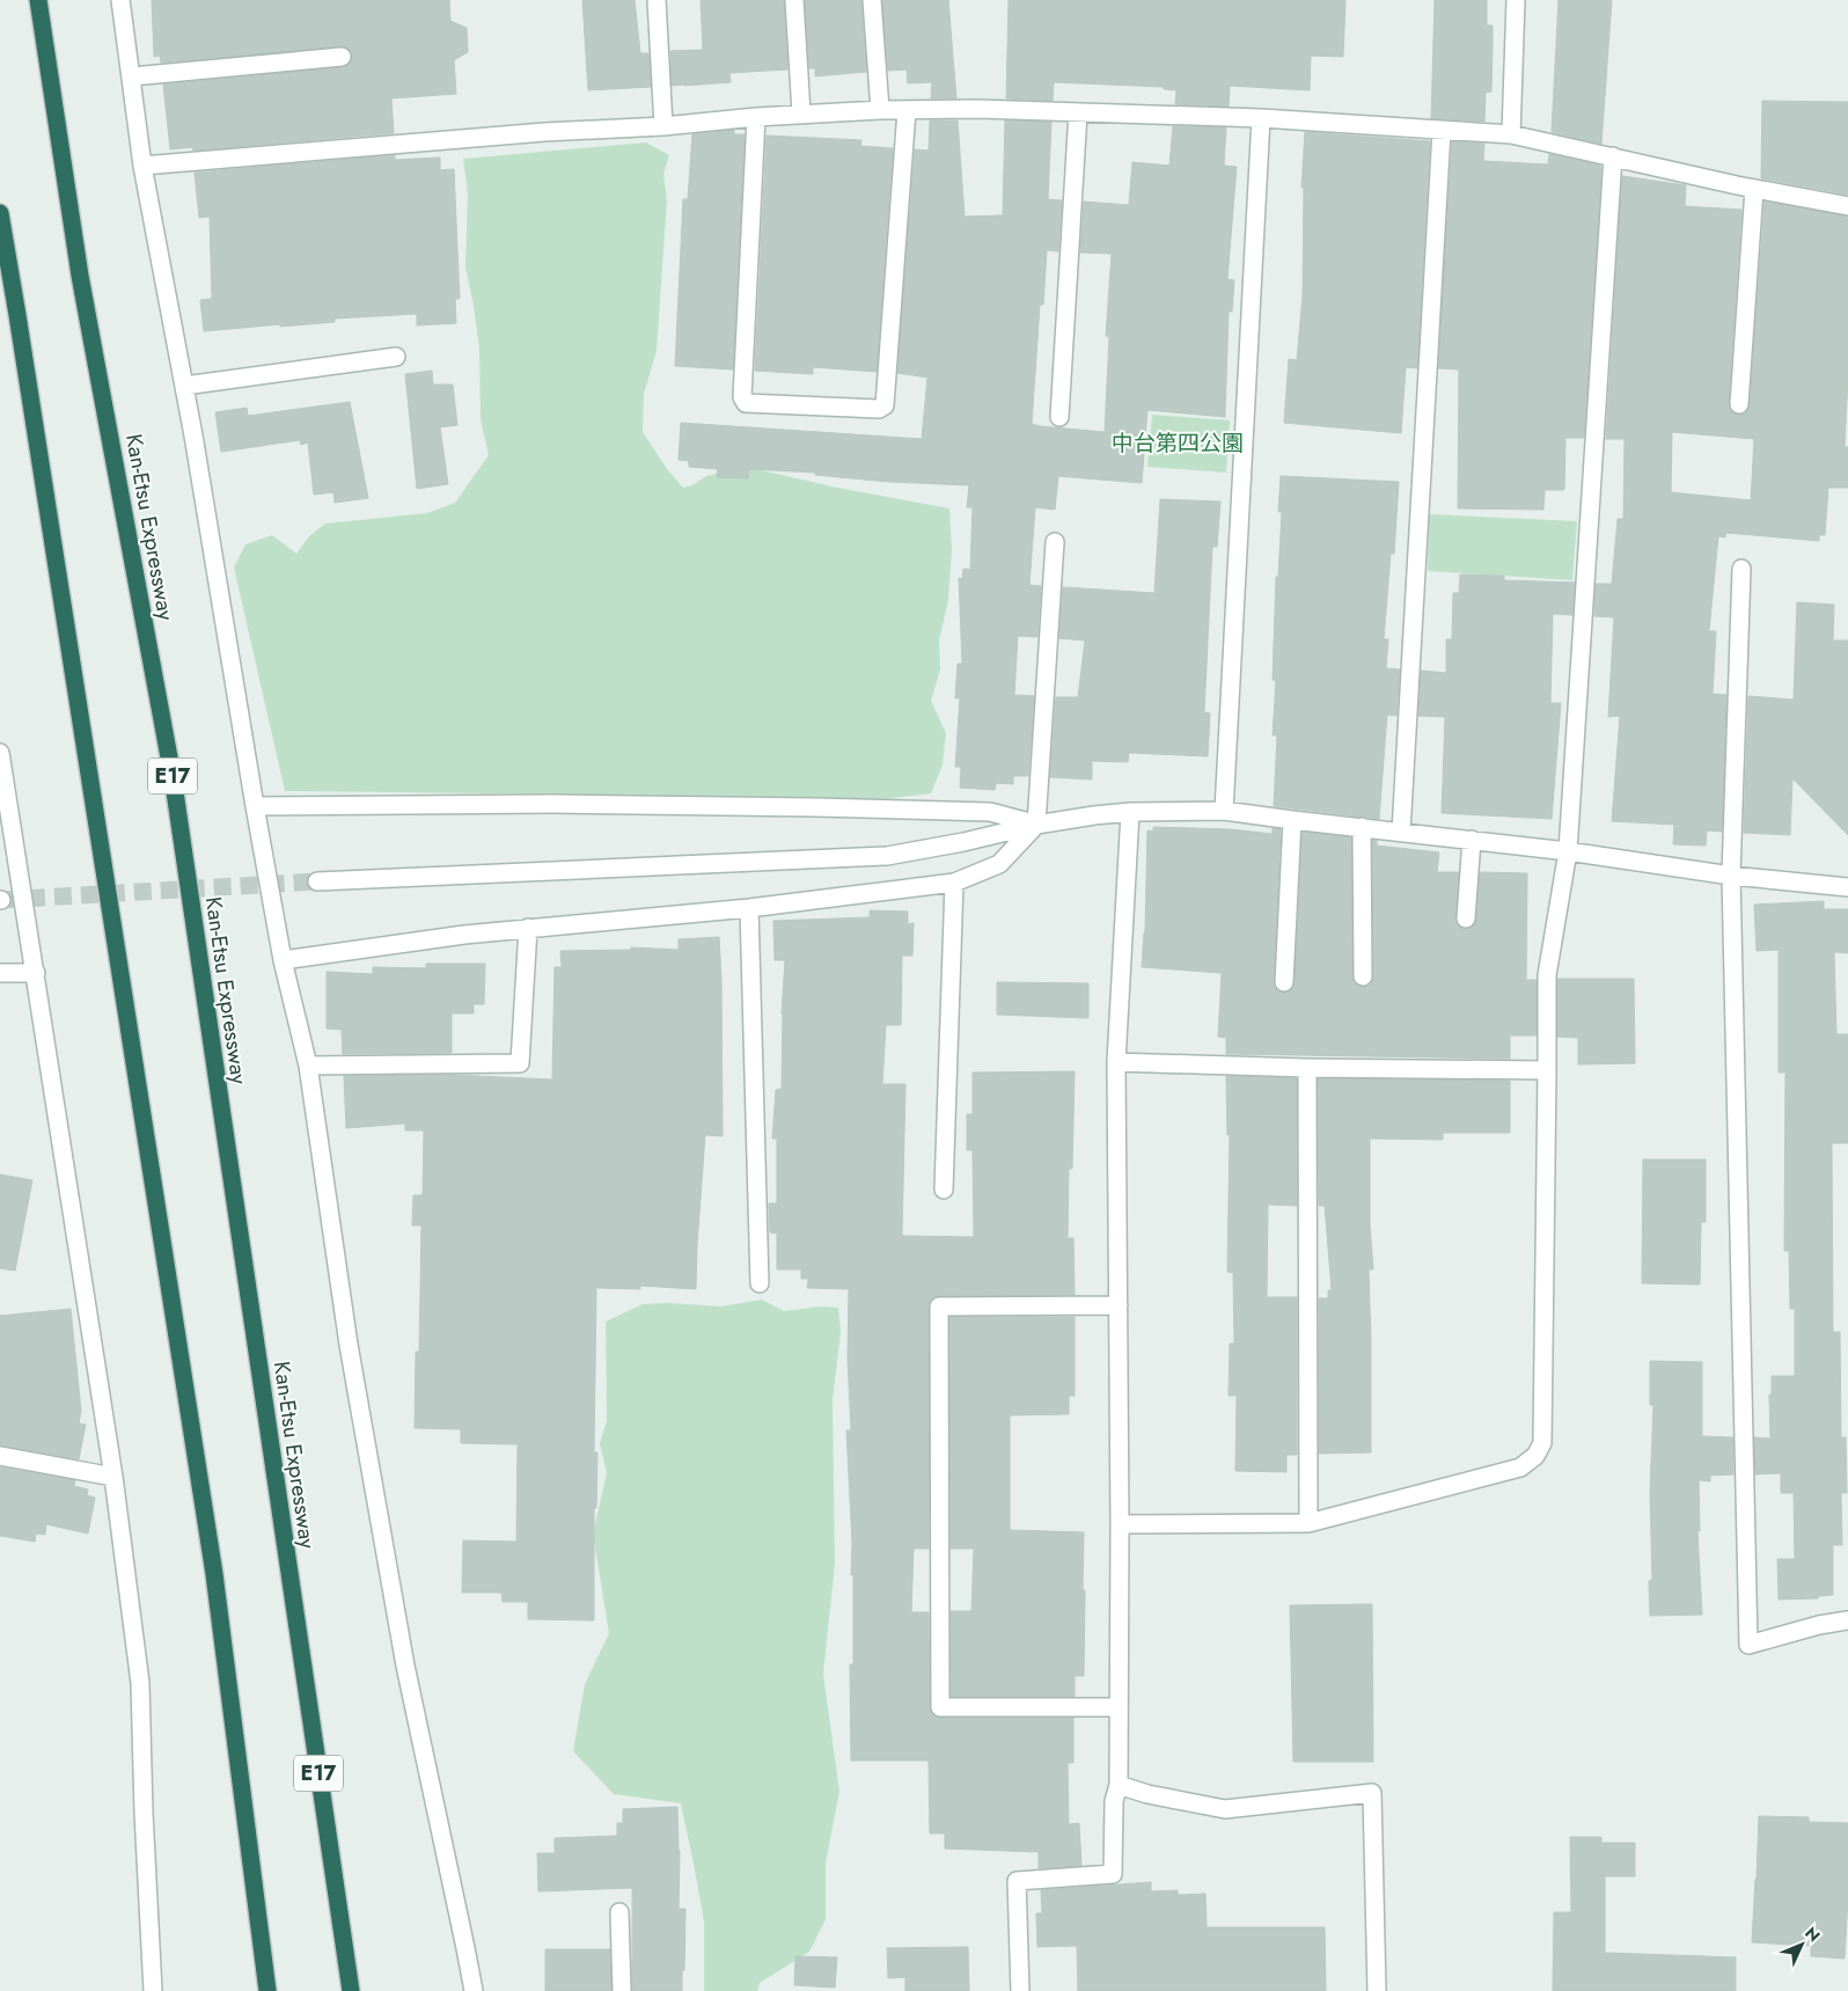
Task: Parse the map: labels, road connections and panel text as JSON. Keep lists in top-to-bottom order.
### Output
{
  "streets": {
    "highway": ["Kan-Etsu Expressway", "E17"]
  },
  "parks": ["中台第四公園"],
  "north": "top right"
}
